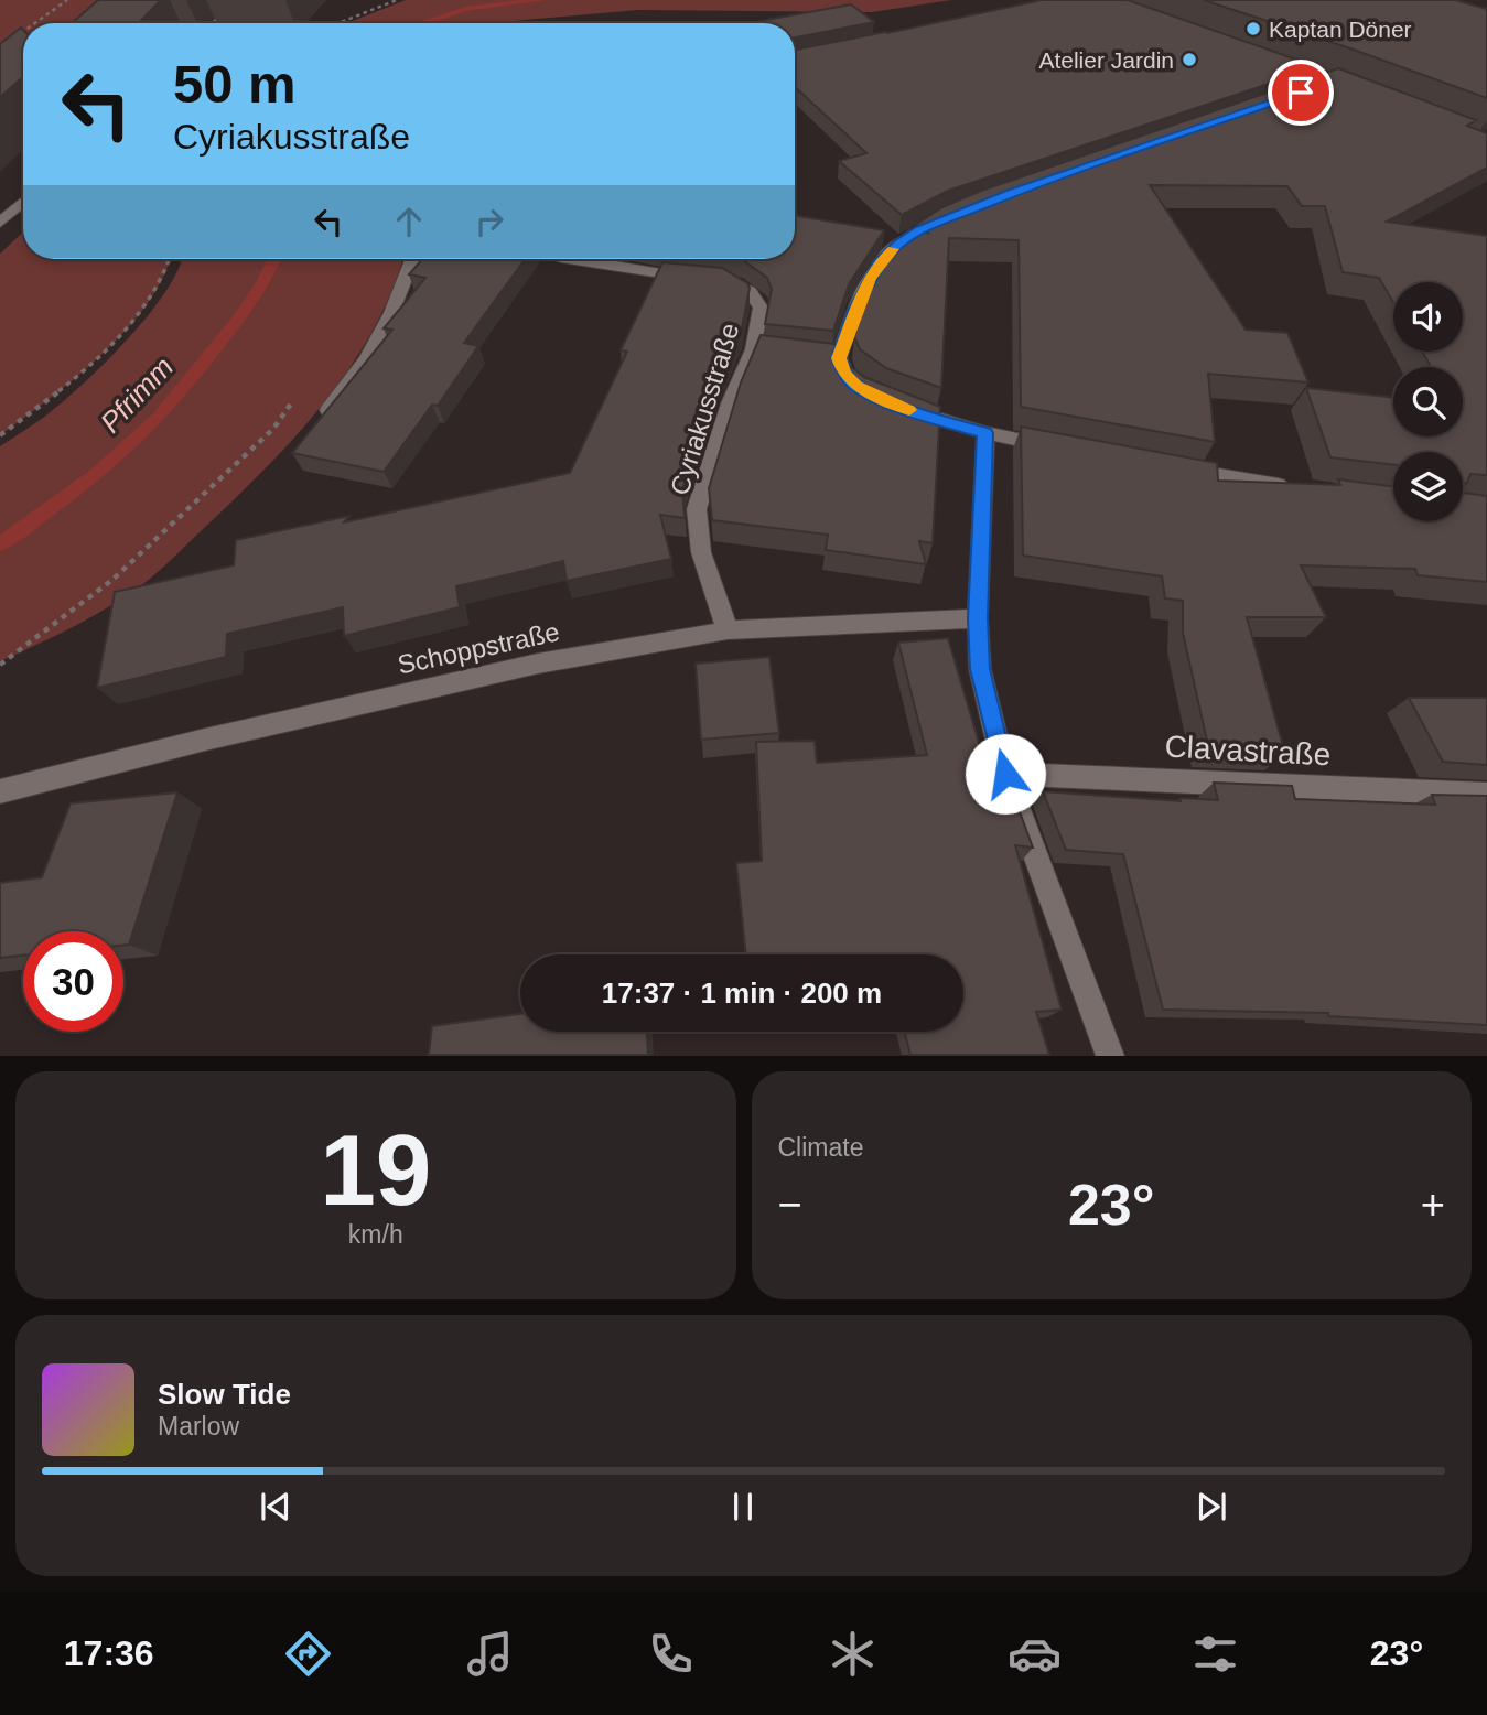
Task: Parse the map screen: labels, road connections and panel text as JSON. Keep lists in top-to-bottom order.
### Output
{
  "streets": {
    "street": ["Cyriakusstraße", "Schoppstraße", "Clavastraße"]
  },
  "crossings": [
    ["Cyriakusstraße", "Schoppstraße"]
  ],
  "water": ["Pfrimm"],
  "places": ["Kaptan Döner", "Atelier Jardin"],
  "page": {
    "turn": ["50 m", "Cyriakusstraße"],
    "limit": "30",
    "trip": "17:37 · 1 min · 200 m",
    "tile": [
      ["19", "km/h"],
      "Climate"
    ],
    "heat": ["−", "23°", "+"],
    "song": ["Slow Tide", "Marlow"],
    "tabs": ["17:36", "23°"]
  }
}
